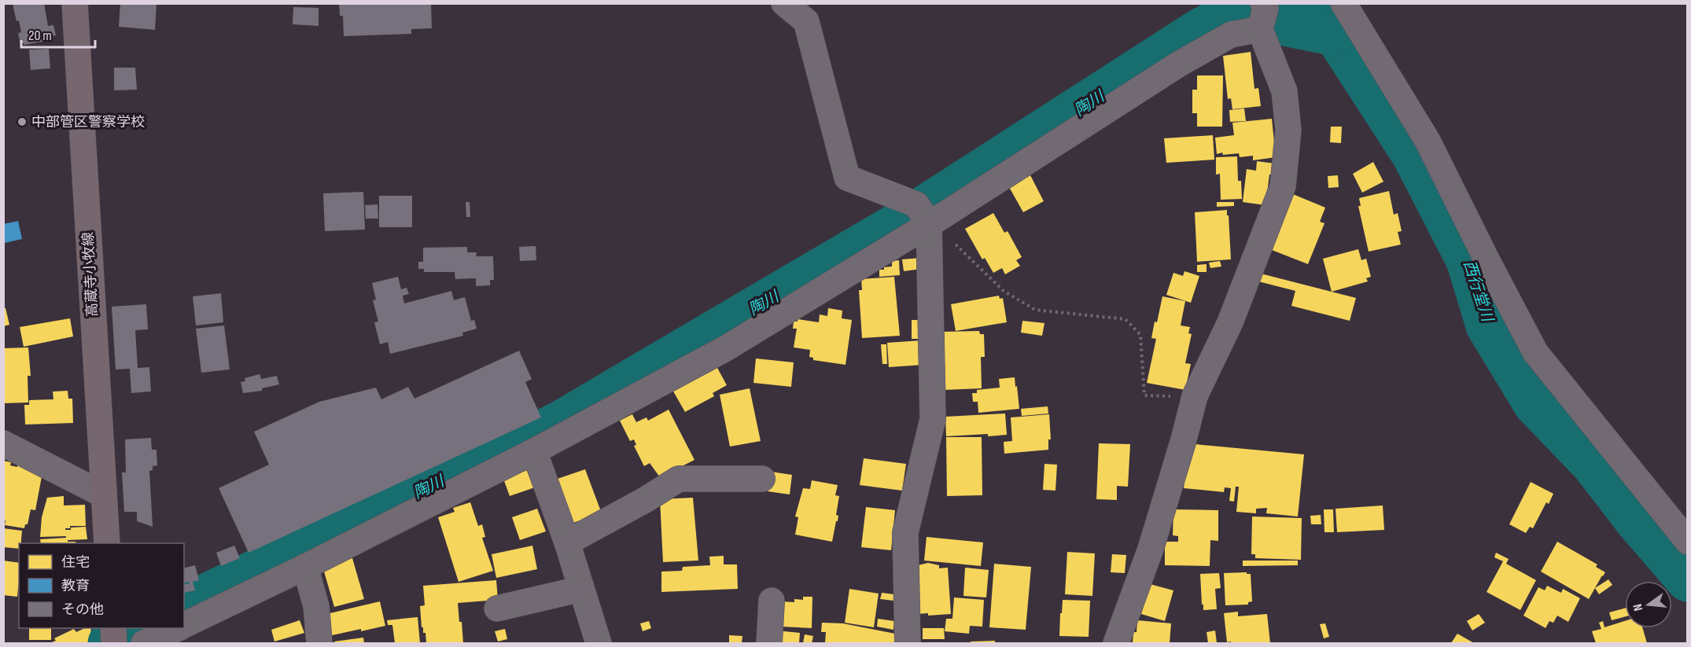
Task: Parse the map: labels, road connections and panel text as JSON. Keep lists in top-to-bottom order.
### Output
{
  "streets": {
    "main road": ["高蔵寺小牧線"]
  },
  "water": ["陶川", "西行堂川"],
  "places": ["中部管区警察学校"],
  "legend": ["住宅", "教育", "その他"],
  "scale_bar": "20 m",
  "north": "left"
}
